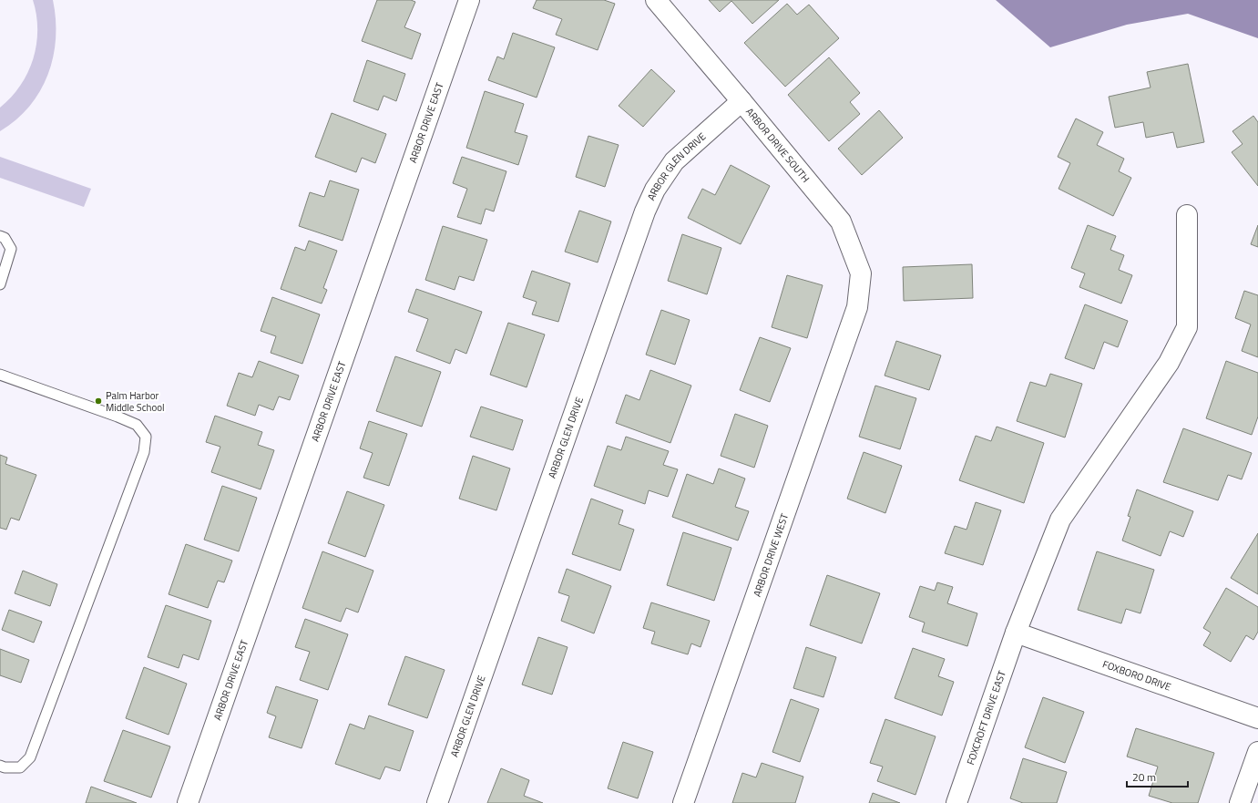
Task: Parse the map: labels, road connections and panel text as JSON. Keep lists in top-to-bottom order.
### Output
{
  "streets": {
    "street": [
      "ARBOR DRIVE EAST",
      "ARBOR DRIVE SOUTH",
      "ARBOR GLEN DRIVE",
      "ARBOR DRIVE WEST",
      "FOXBORO DRIVE",
      "FOXCROFT DRIVE EAST"
    ]
  },
  "crossings": [
    ["ARBOR DRIVE SOUTH", "ARBOR GLEN DRIVE"],
    ["ARBOR DRIVE SOUTH", "ARBOR DRIVE WEST"],
    ["FOXBORO DRIVE", "FOXCROFT DRIVE EAST"]
  ],
  "places": ["Palm Harbor Middle School"],
  "scale_bar": "20 m"
}
